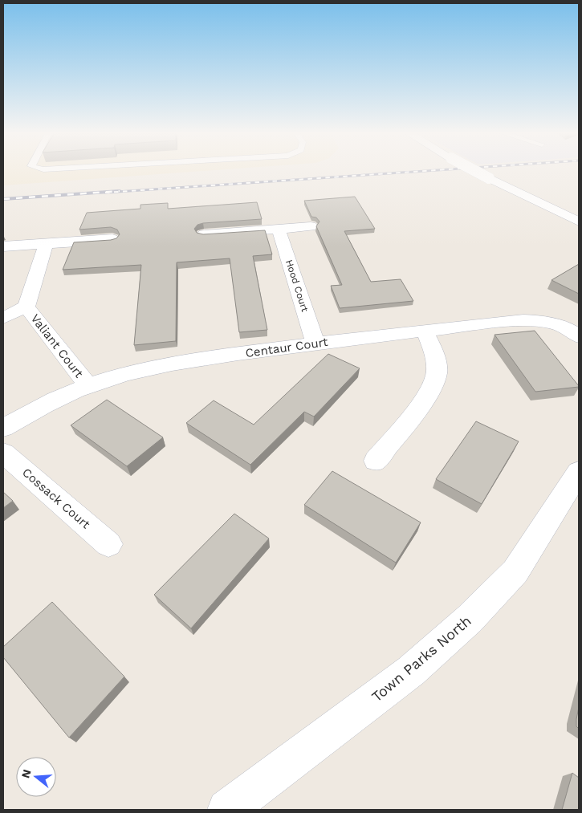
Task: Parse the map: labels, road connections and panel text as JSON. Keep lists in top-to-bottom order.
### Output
{
  "streets": {
    "street": [
      "Hood Court",
      "Valiant Court",
      "Centaur Court",
      "Cossack Court",
      "Town Parks North"
    ]
  },
  "crossings": [
    ["Hood Court", "Centaur Court"],
    ["Valiant Court", "Centaur Court"]
  ],
  "north": "left"
}
